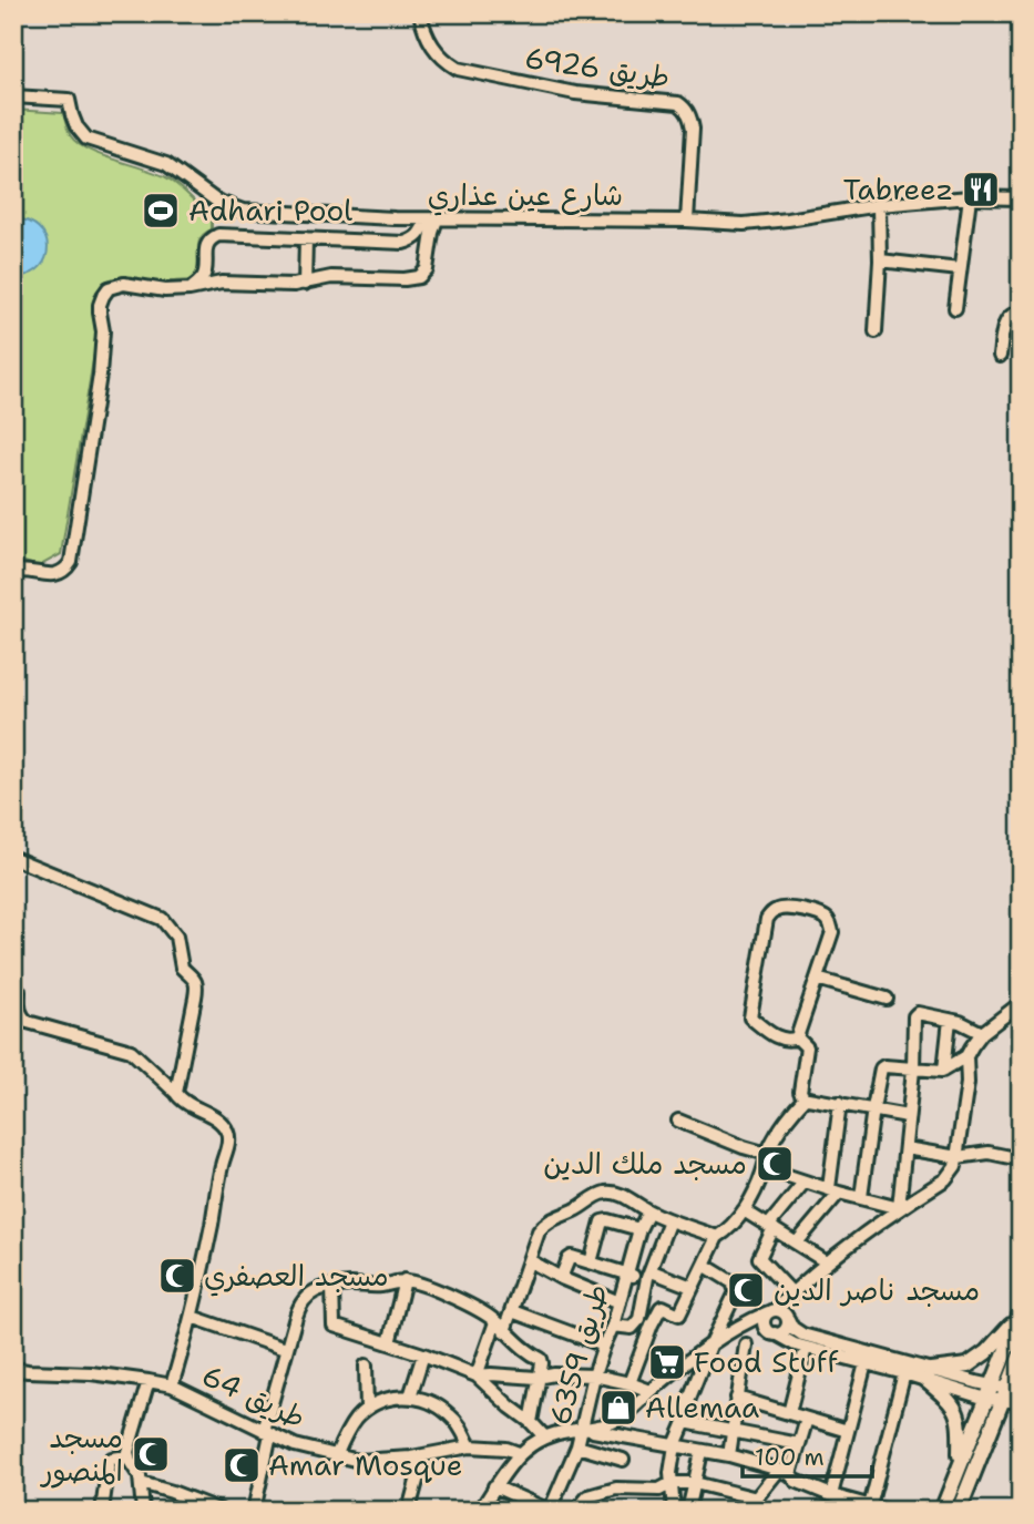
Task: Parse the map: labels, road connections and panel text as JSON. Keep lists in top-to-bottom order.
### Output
{
  "streets": {
    "street": [
      "طريق 6926",
      "شارع عين عذاري",
      "طريق 6359",
      "طريق 64"
    ]
  },
  "crossings": [
    ["طريق 6926", "شارع عين عذاري"]
  ],
  "places": {
    "restaurant": ["Tabreez"],
    "sports": ["Adhari Pool"],
    "mosque": [
      "مسجد ملك الدين",
      "مسجد العصفري",
      "مسجد ناصر الدين",
      "مسجد المنصور",
      "Amar Mosque"
    ],
    "supermarket": ["Food Stuff"],
    "shop": ["Allemaa"]
  },
  "scale_bar": "100 m"
}
